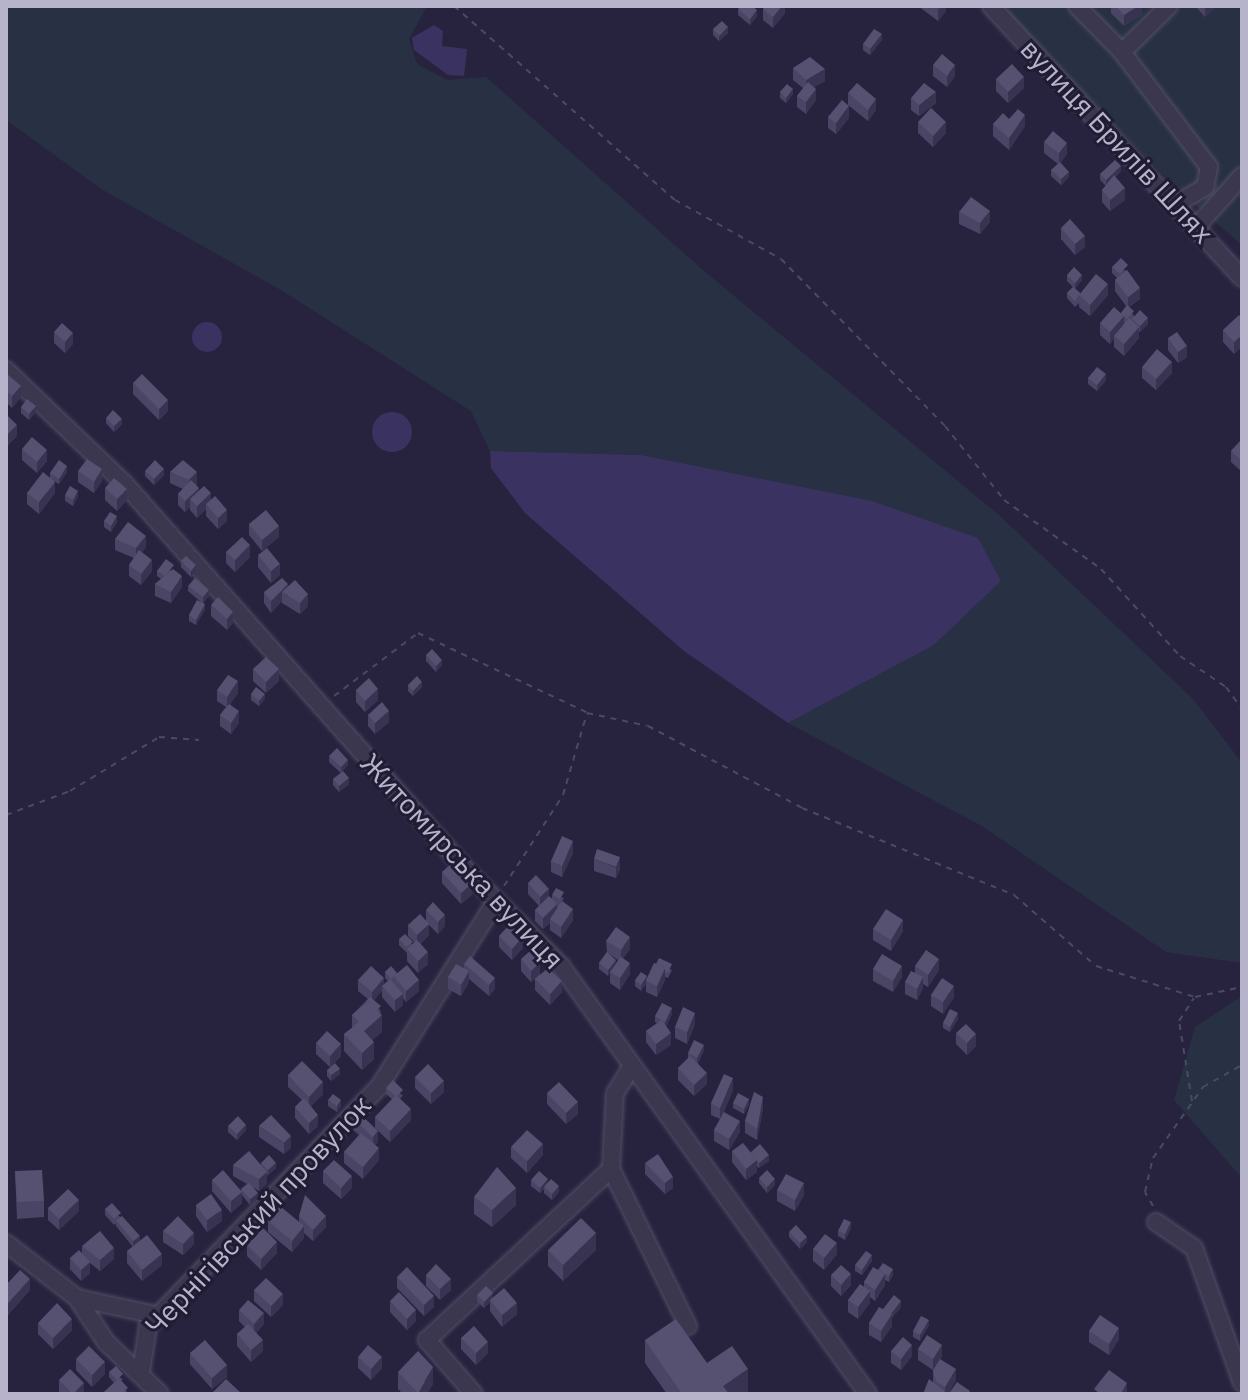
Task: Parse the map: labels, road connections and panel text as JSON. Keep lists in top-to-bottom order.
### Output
{
  "streets": {
    "street": ["вулиця Брилів Шлях", "Житомирська вулиця", "Чернігівський провулок"]
  },
  "crossings": [
    ["Житомирська вулиця", "Чернігівський провулок"]
  ]
}
